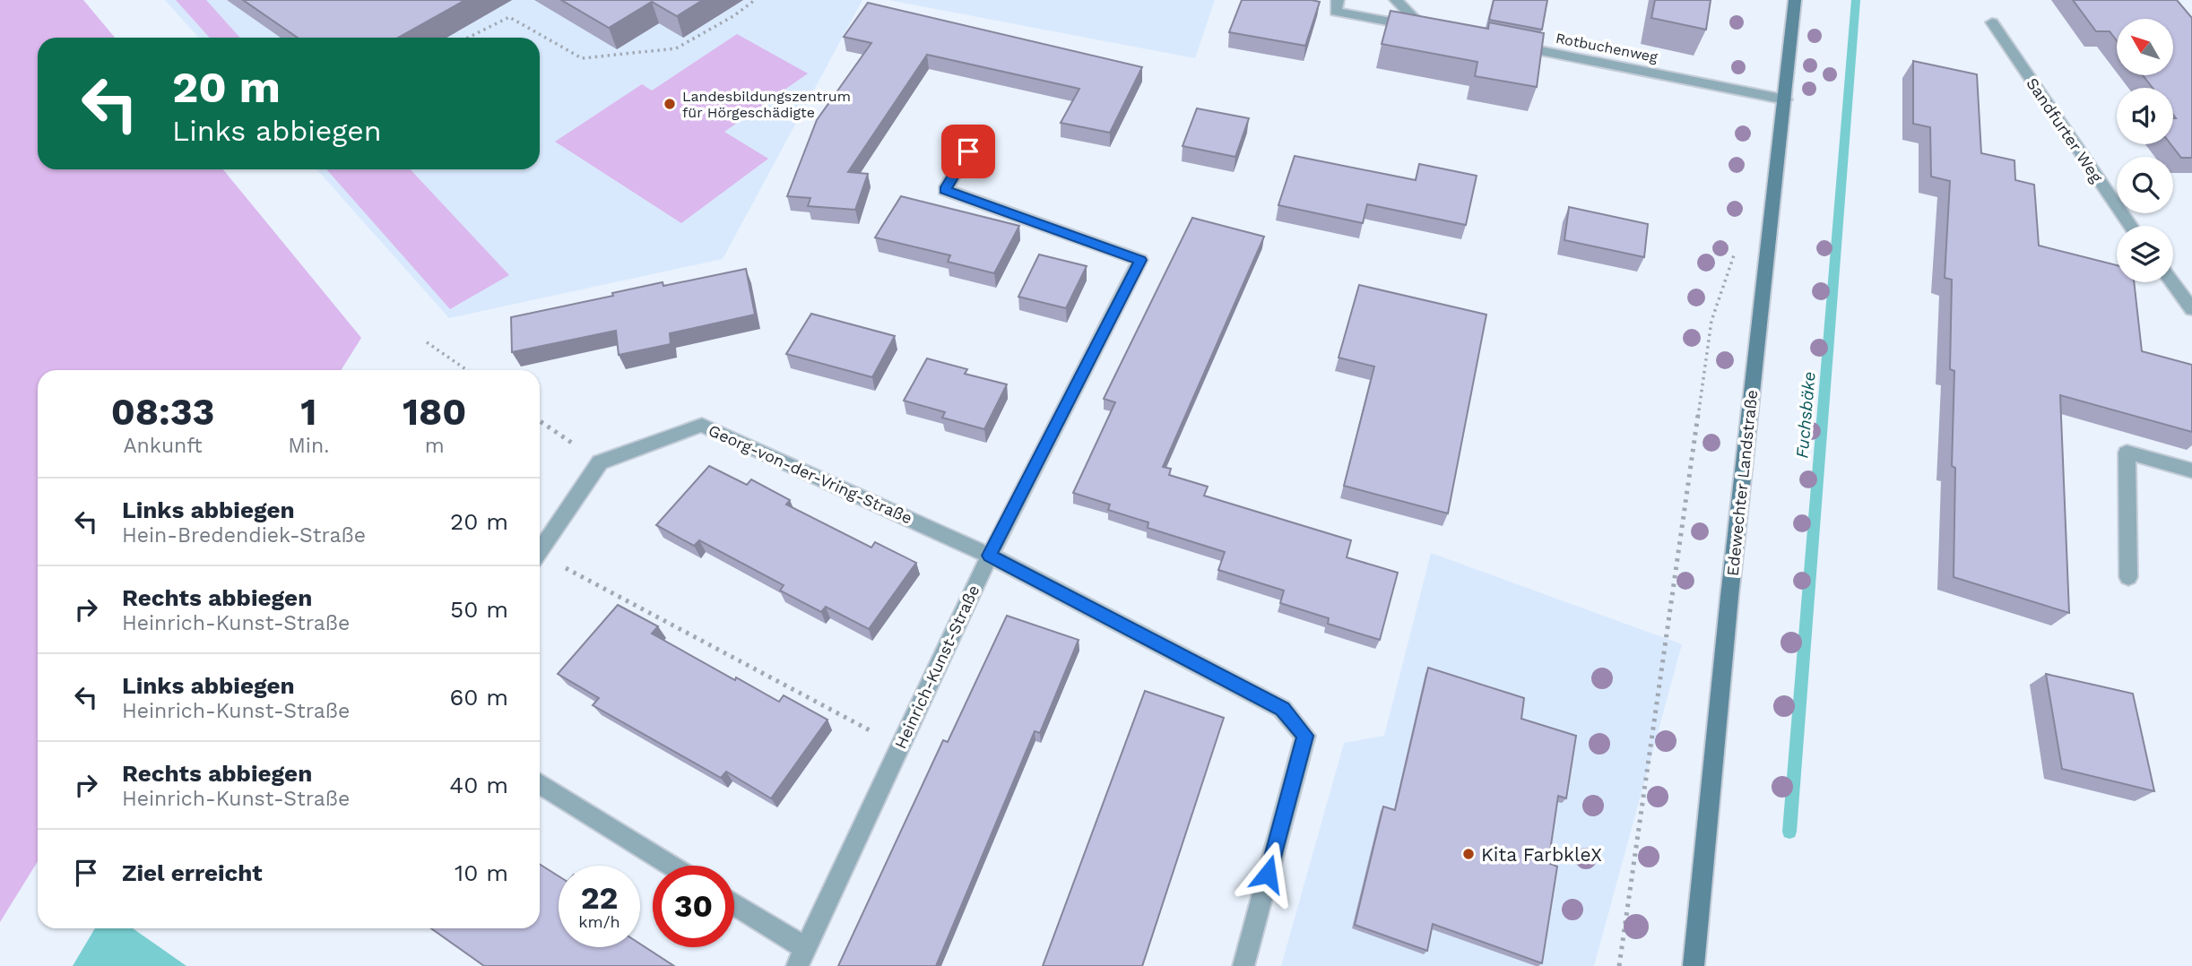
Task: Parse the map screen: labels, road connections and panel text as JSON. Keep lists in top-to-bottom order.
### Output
{
  "streets": {
    "main road": ["Edewechter Landstraße"],
    "street": [
      "Rotbuchenweg",
      "Sandfurter Weg",
      "Georg-von-der-Vring-Straße",
      "Heinrich-Kunst-Straße"
    ]
  },
  "crossings": [
    ["Rotbuchenweg", "Edewechter Landstraße"],
    ["Georg-von-der-Vring-Straße", "Heinrich-Kunst-Straße"]
  ],
  "water": ["Fuchsbäke"],
  "places": ["Landesbildungszentrum für Hörgeschädigte", "Kita FarbkleX"],
  "north": "top left",
  "page": {
    "turn": ["20 m", "Links abbiegen"],
    "eta": [
      "08:33",
      "Ankunft",
      "1",
      "Min.",
      "180",
      "m"
    ],
    "list": [
      {
        "name": "Links abbiegen",
        "note": "Hein-Bredendiek-Straße",
        "value": "20 m"
      },
      {
        "name": "Rechts abbiegen",
        "note": "Heinrich-Kunst-Straße",
        "value": "50 m"
      },
      {
        "name": "Links abbiegen",
        "note": "Heinrich-Kunst-Straße",
        "value": "60 m"
      },
      {
        "name": "Rechts abbiegen",
        "note": "Heinrich-Kunst-Straße",
        "value": "40 m"
      },
      {
        "name": "Ziel erreicht",
        "value": "10 m"
      }
    ],
    "speed": "22 km/h",
    "limit": "30"
  }
}
